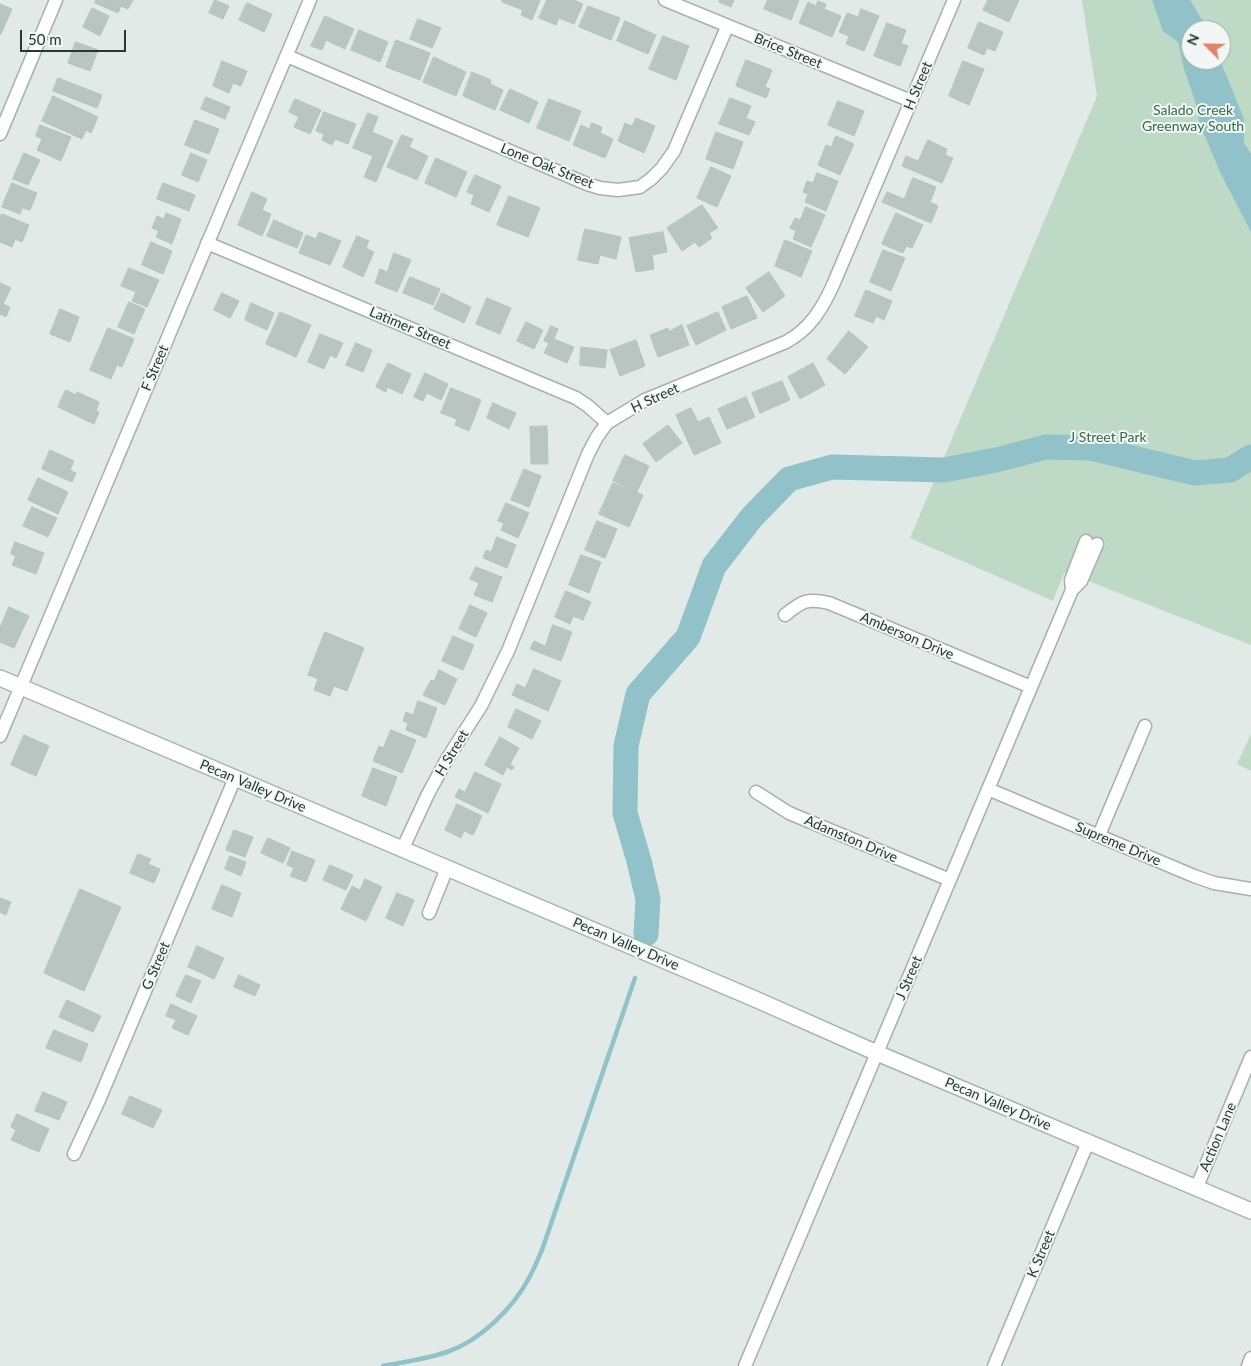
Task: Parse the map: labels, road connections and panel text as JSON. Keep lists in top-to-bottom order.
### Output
{
  "streets": {
    "main road": ["Pecan Valley Drive"],
    "street": [
      "Brice Street",
      "H Street",
      "Lone Oak Street",
      "Latimer Street",
      "F Street",
      "Amberson Drive",
      "Adamston Drive",
      "Supreme Drive",
      "G Street",
      "J Street",
      "Action Lane",
      "K Street"
    ]
  },
  "crossings": [
    ["Brice Street", "H Street"],
    ["Brice Street", "Lone Oak Street"],
    ["H Street", "Latimer Street"],
    ["H Street", "Pecan Valley Drive"],
    ["Lone Oak Street", "F Street"],
    ["Latimer Street", "F Street"],
    ["F Street", "Pecan Valley Drive"],
    ["Amberson Drive", "J Street"],
    ["Pecan Valley Drive", "G Street"],
    ["Pecan Valley Drive", "J Street"],
    ["Pecan Valley Drive", "Action Lane"],
    ["Pecan Valley Drive", "K Street"],
    ["Adamston Drive", "J Street"],
    ["Supreme Drive", "J Street"]
  ],
  "parks": ["Salado Creek Greenway South", "J Street Park"],
  "scale_bar": "50 m",
  "north": "top left"
}
